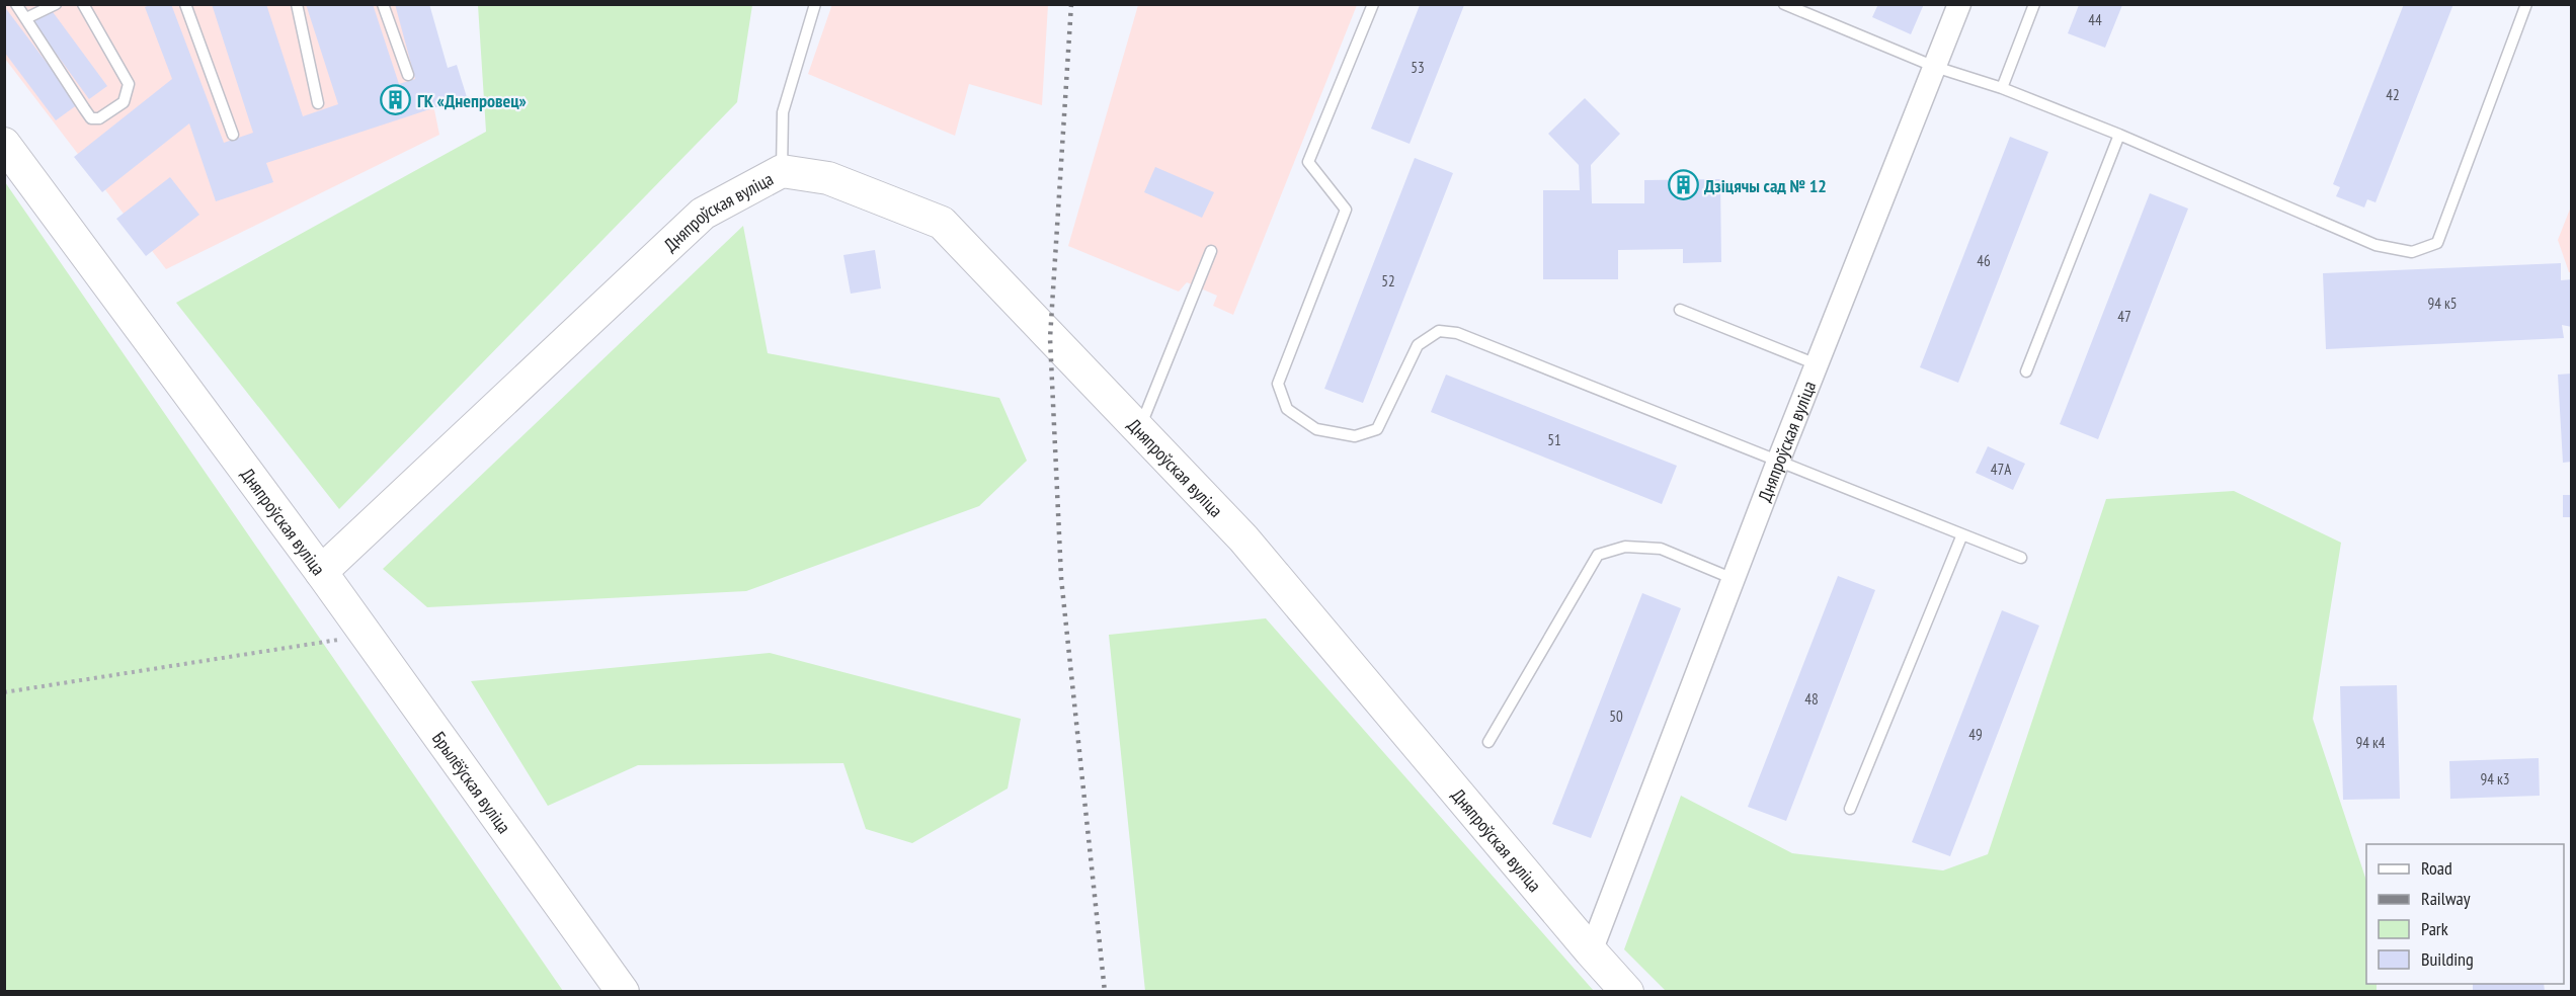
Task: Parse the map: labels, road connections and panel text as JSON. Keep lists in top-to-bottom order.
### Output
{
  "streets": {
    "street": ["Дняпроўская вуліца", "Брылёўская вуліца"]
  },
  "crossings": [
    ["Дняпроўская вуліца", "Брылёўская вуліца"]
  ],
  "places": {
    "building": ["ГК «Днепровец»", "Дзіцячы сад № 12"]
  },
  "house_numbers": [
    "44",
    "53",
    "42",
    "46",
    "52",
    "94 к5",
    "47",
    "51",
    "47А",
    "48",
    "50",
    "49",
    "94 к4",
    "94 к3"
  ],
  "legend": [
    "Road",
    "Railway",
    "Park",
    "Building"
  ]
}
